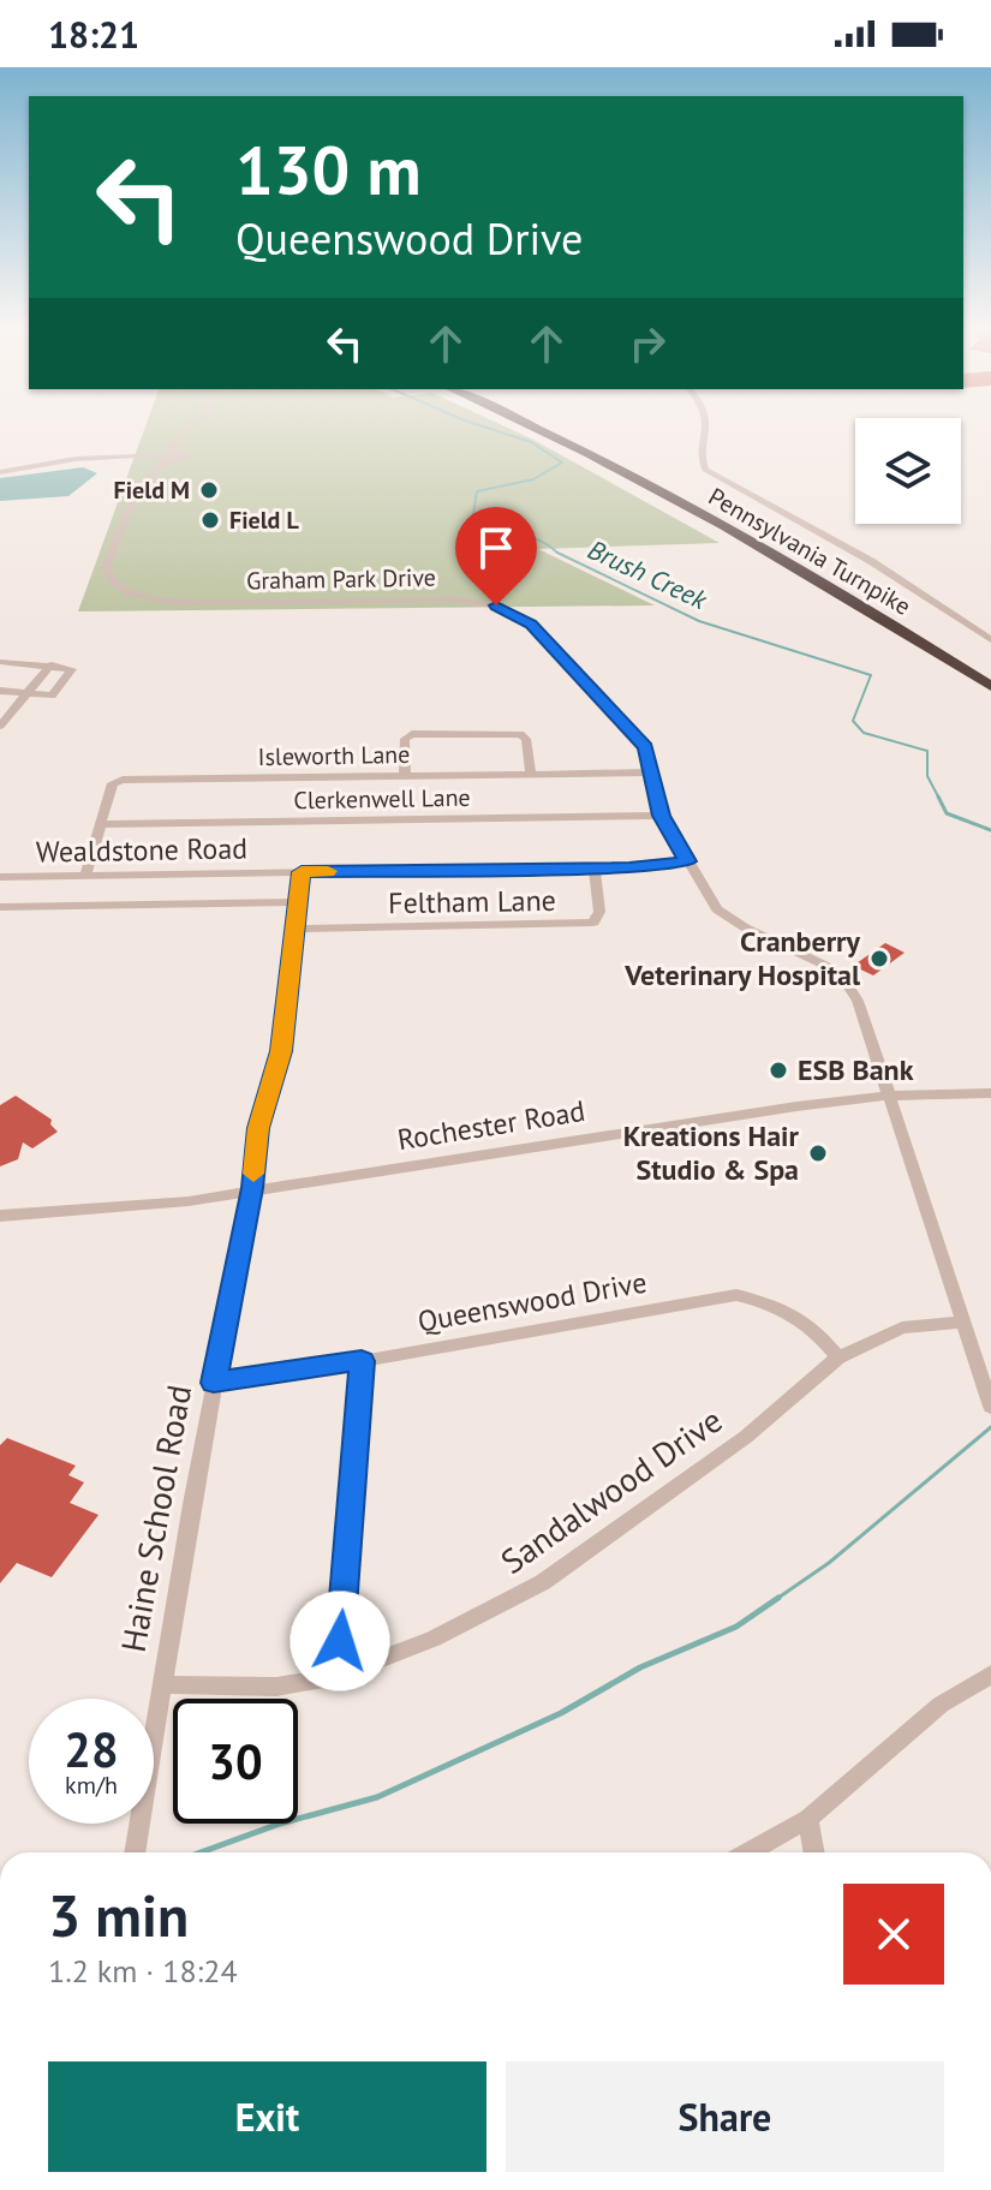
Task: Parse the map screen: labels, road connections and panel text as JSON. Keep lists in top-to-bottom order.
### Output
{
  "streets": {
    "highway": ["Pennsylvania Turnpike"],
    "street": [
      "Graham Park Drive",
      "Isleworth Lane",
      "Clerkenwell Lane",
      "Wealdstone Road",
      "Feltham Lane",
      "Rochester Road",
      "Queenswood Drive",
      "Sandalwood Drive",
      "Haine School Road"
    ]
  },
  "crossings": [
    ["Graham Park Drive", "Isleworth Lane"],
    ["Graham Park Drive", "Clerkenwell Lane"],
    ["Graham Park Drive", "Wealdstone Road"],
    ["Graham Park Drive", "Rochester Road"],
    ["Graham Park Drive", "Sandalwood Drive"],
    ["Isleworth Lane", "Clerkenwell Lane"],
    ["Isleworth Lane", "Wealdstone Road"],
    ["Wealdstone Road", "Feltham Lane"],
    ["Wealdstone Road", "Haine School Road"],
    ["Feltham Lane", "Haine School Road"],
    ["Rochester Road", "Haine School Road"],
    ["Queenswood Drive", "Sandalwood Drive"],
    ["Queenswood Drive", "Haine School Road"],
    ["Sandalwood Drive", "Haine School Road"]
  ],
  "water": ["Brush Creek"],
  "places": [
    "Field M",
    "Field L",
    "Cranberry Veterinary Hospital",
    "ESB Bank",
    "Kreations Hair Studio & Spa"
  ],
  "page": {
    "status": "18:21",
    "turn": ["130 m", "Queenswood Drive"],
    "speed": "28 km/h",
    "limit": "30",
    "heading": ["3 min", "1.2 km · 18:24"],
    "buttons": ["Exit", "Share"]
  }
}
